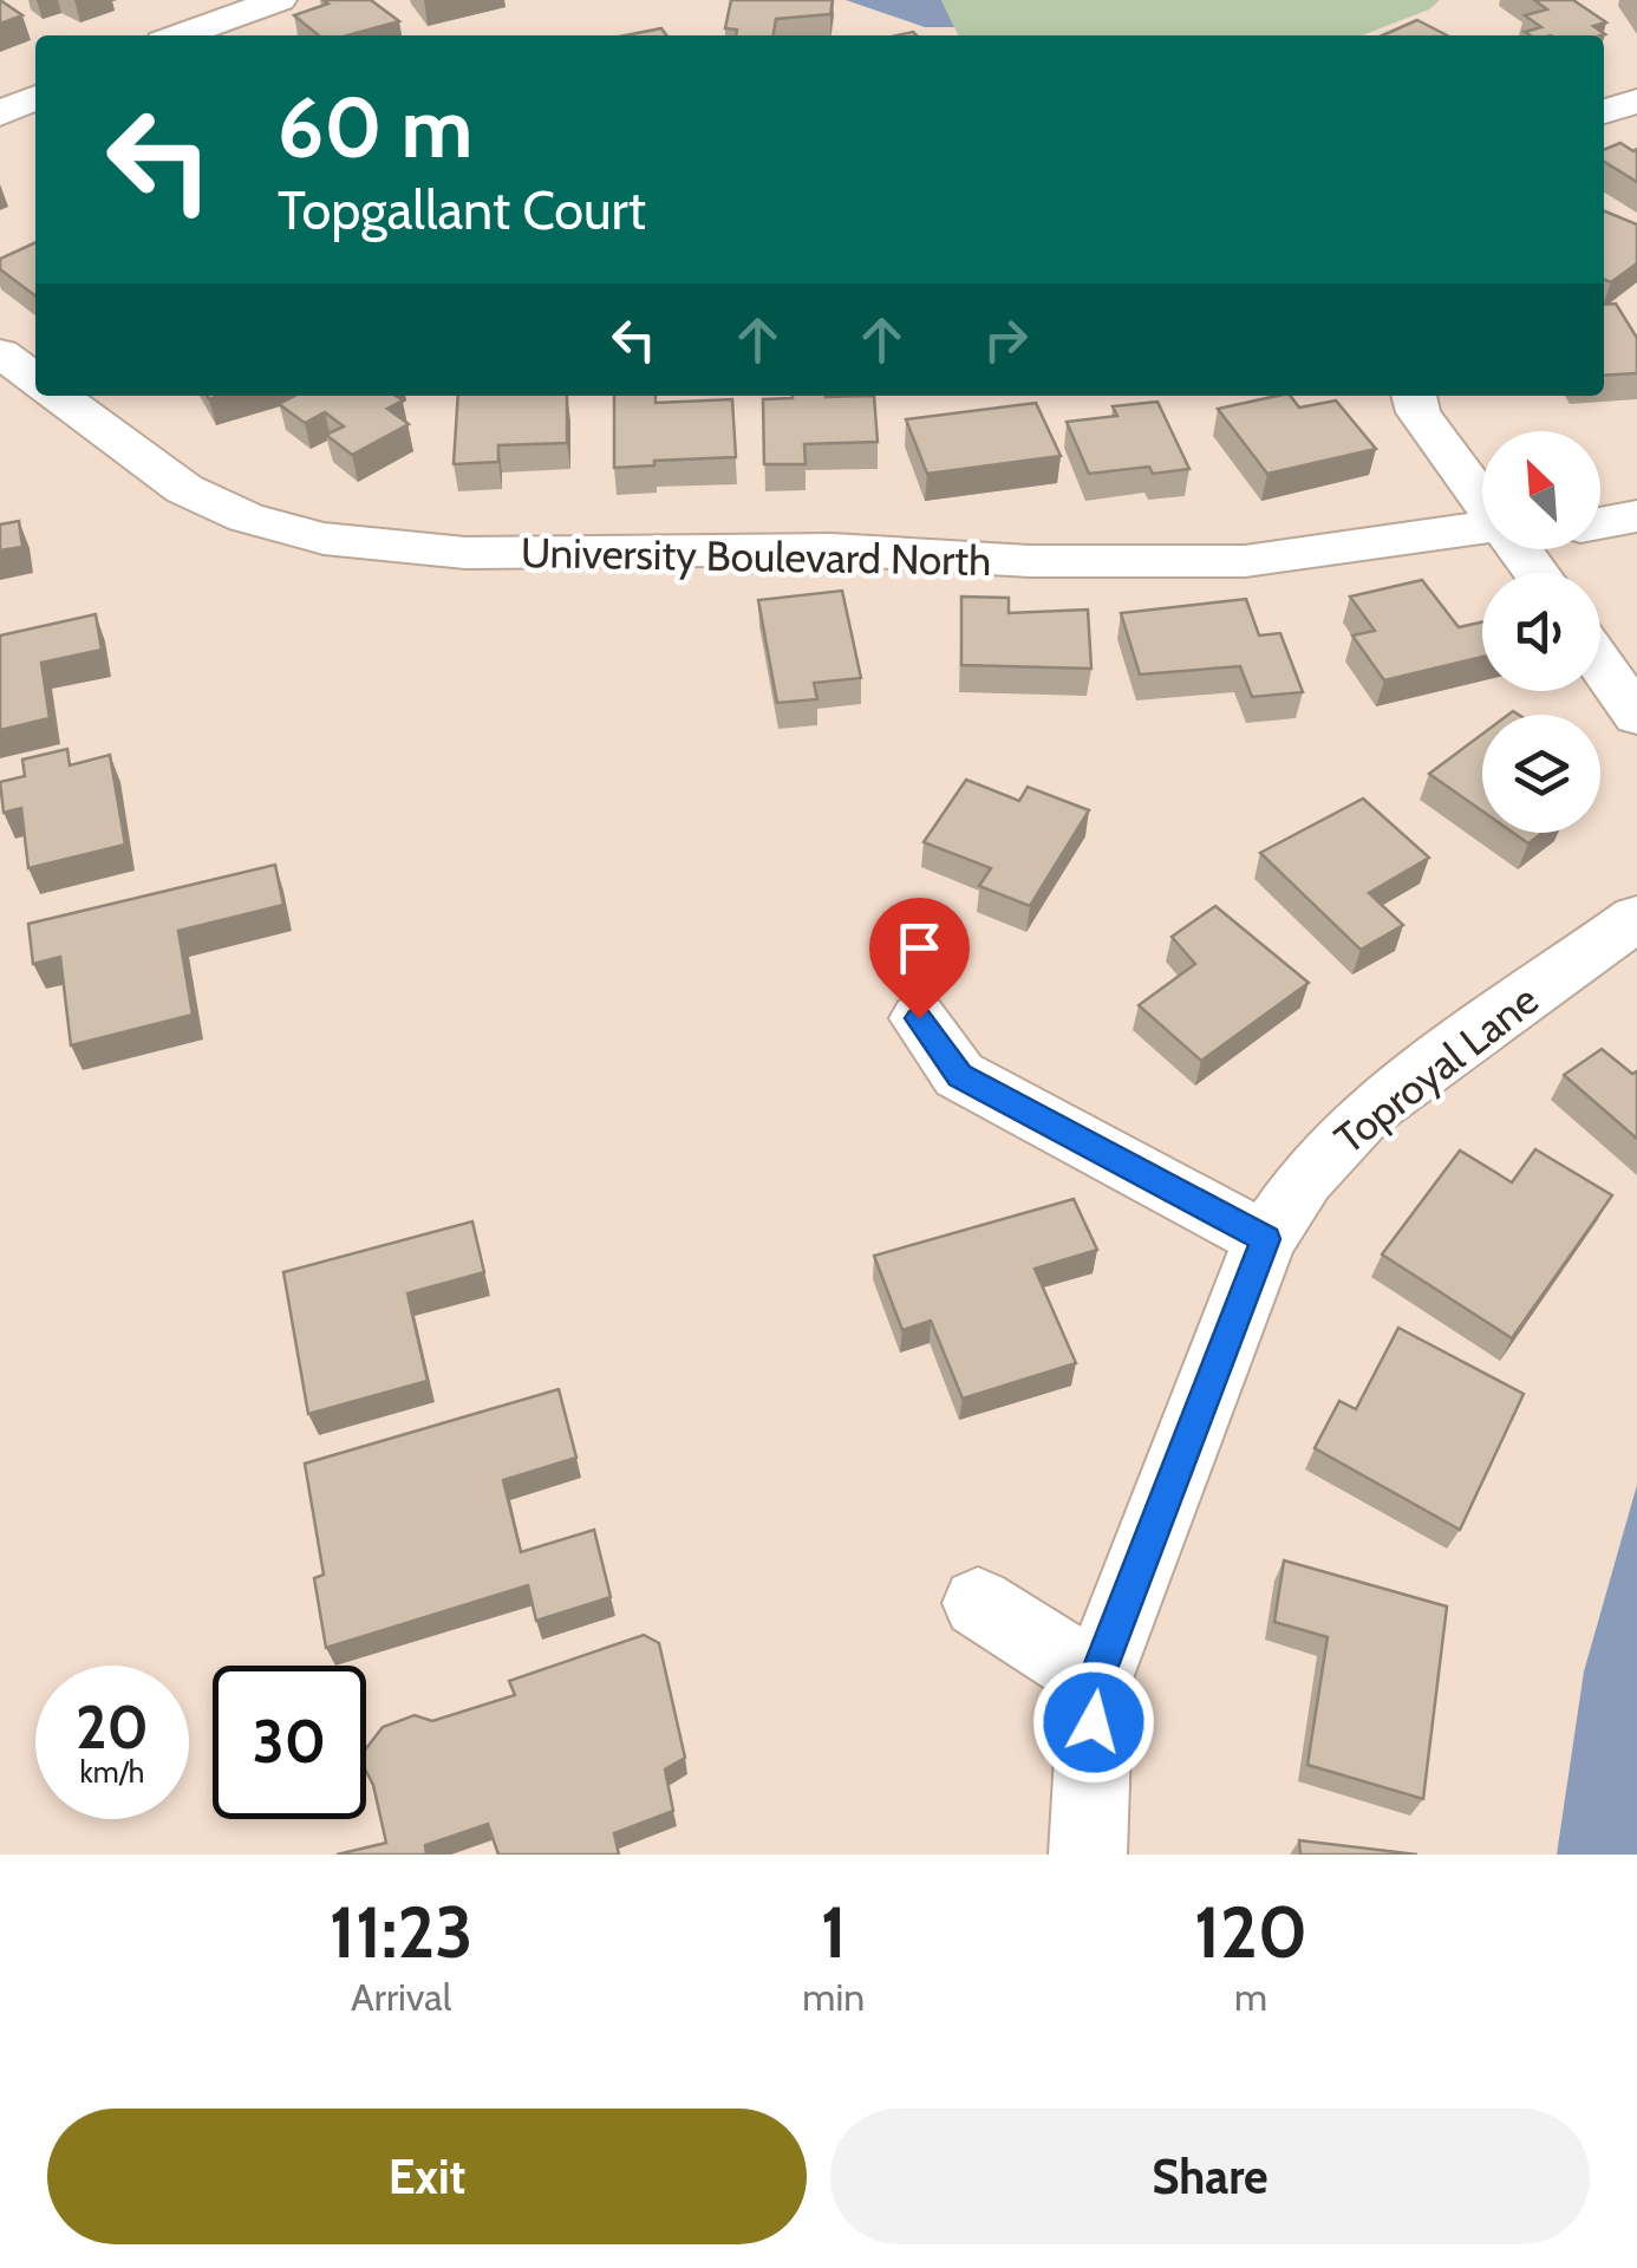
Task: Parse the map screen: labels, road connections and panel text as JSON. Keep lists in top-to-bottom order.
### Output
{
  "streets": {
    "street": ["University Boulevard North", "Toproyal Lane"]
  },
  "north": "top left",
  "page": {
    "turn": ["60 m", "Topgallant Court"],
    "speed": "20 km/h",
    "limit": "30",
    "eta": [
      "11:23",
      "Arrival",
      "1",
      "min",
      "120",
      "m"
    ],
    "buttons": ["Exit", "Share"]
  }
}
